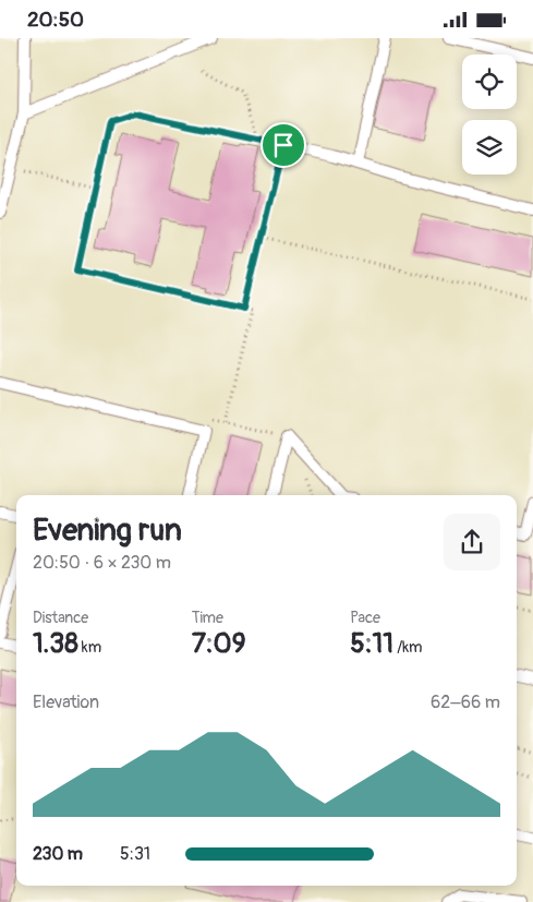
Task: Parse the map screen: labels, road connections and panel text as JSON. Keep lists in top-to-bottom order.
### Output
{
  "page": {
    "status": "20:50",
    "heading": ["Evening run", "20:50 · 6 × 230 m"],
    "stats": [
      ["Distance", "1.38 km"],
      ["Time", "7:09"],
      ["Pace", "5:11 /km"]
    ],
    "chart": ["Elevation", "62–66 m"],
    "list": [
      {
        "name": "230 m",
        "note": "5:31"
      }
    ]
  }
}
